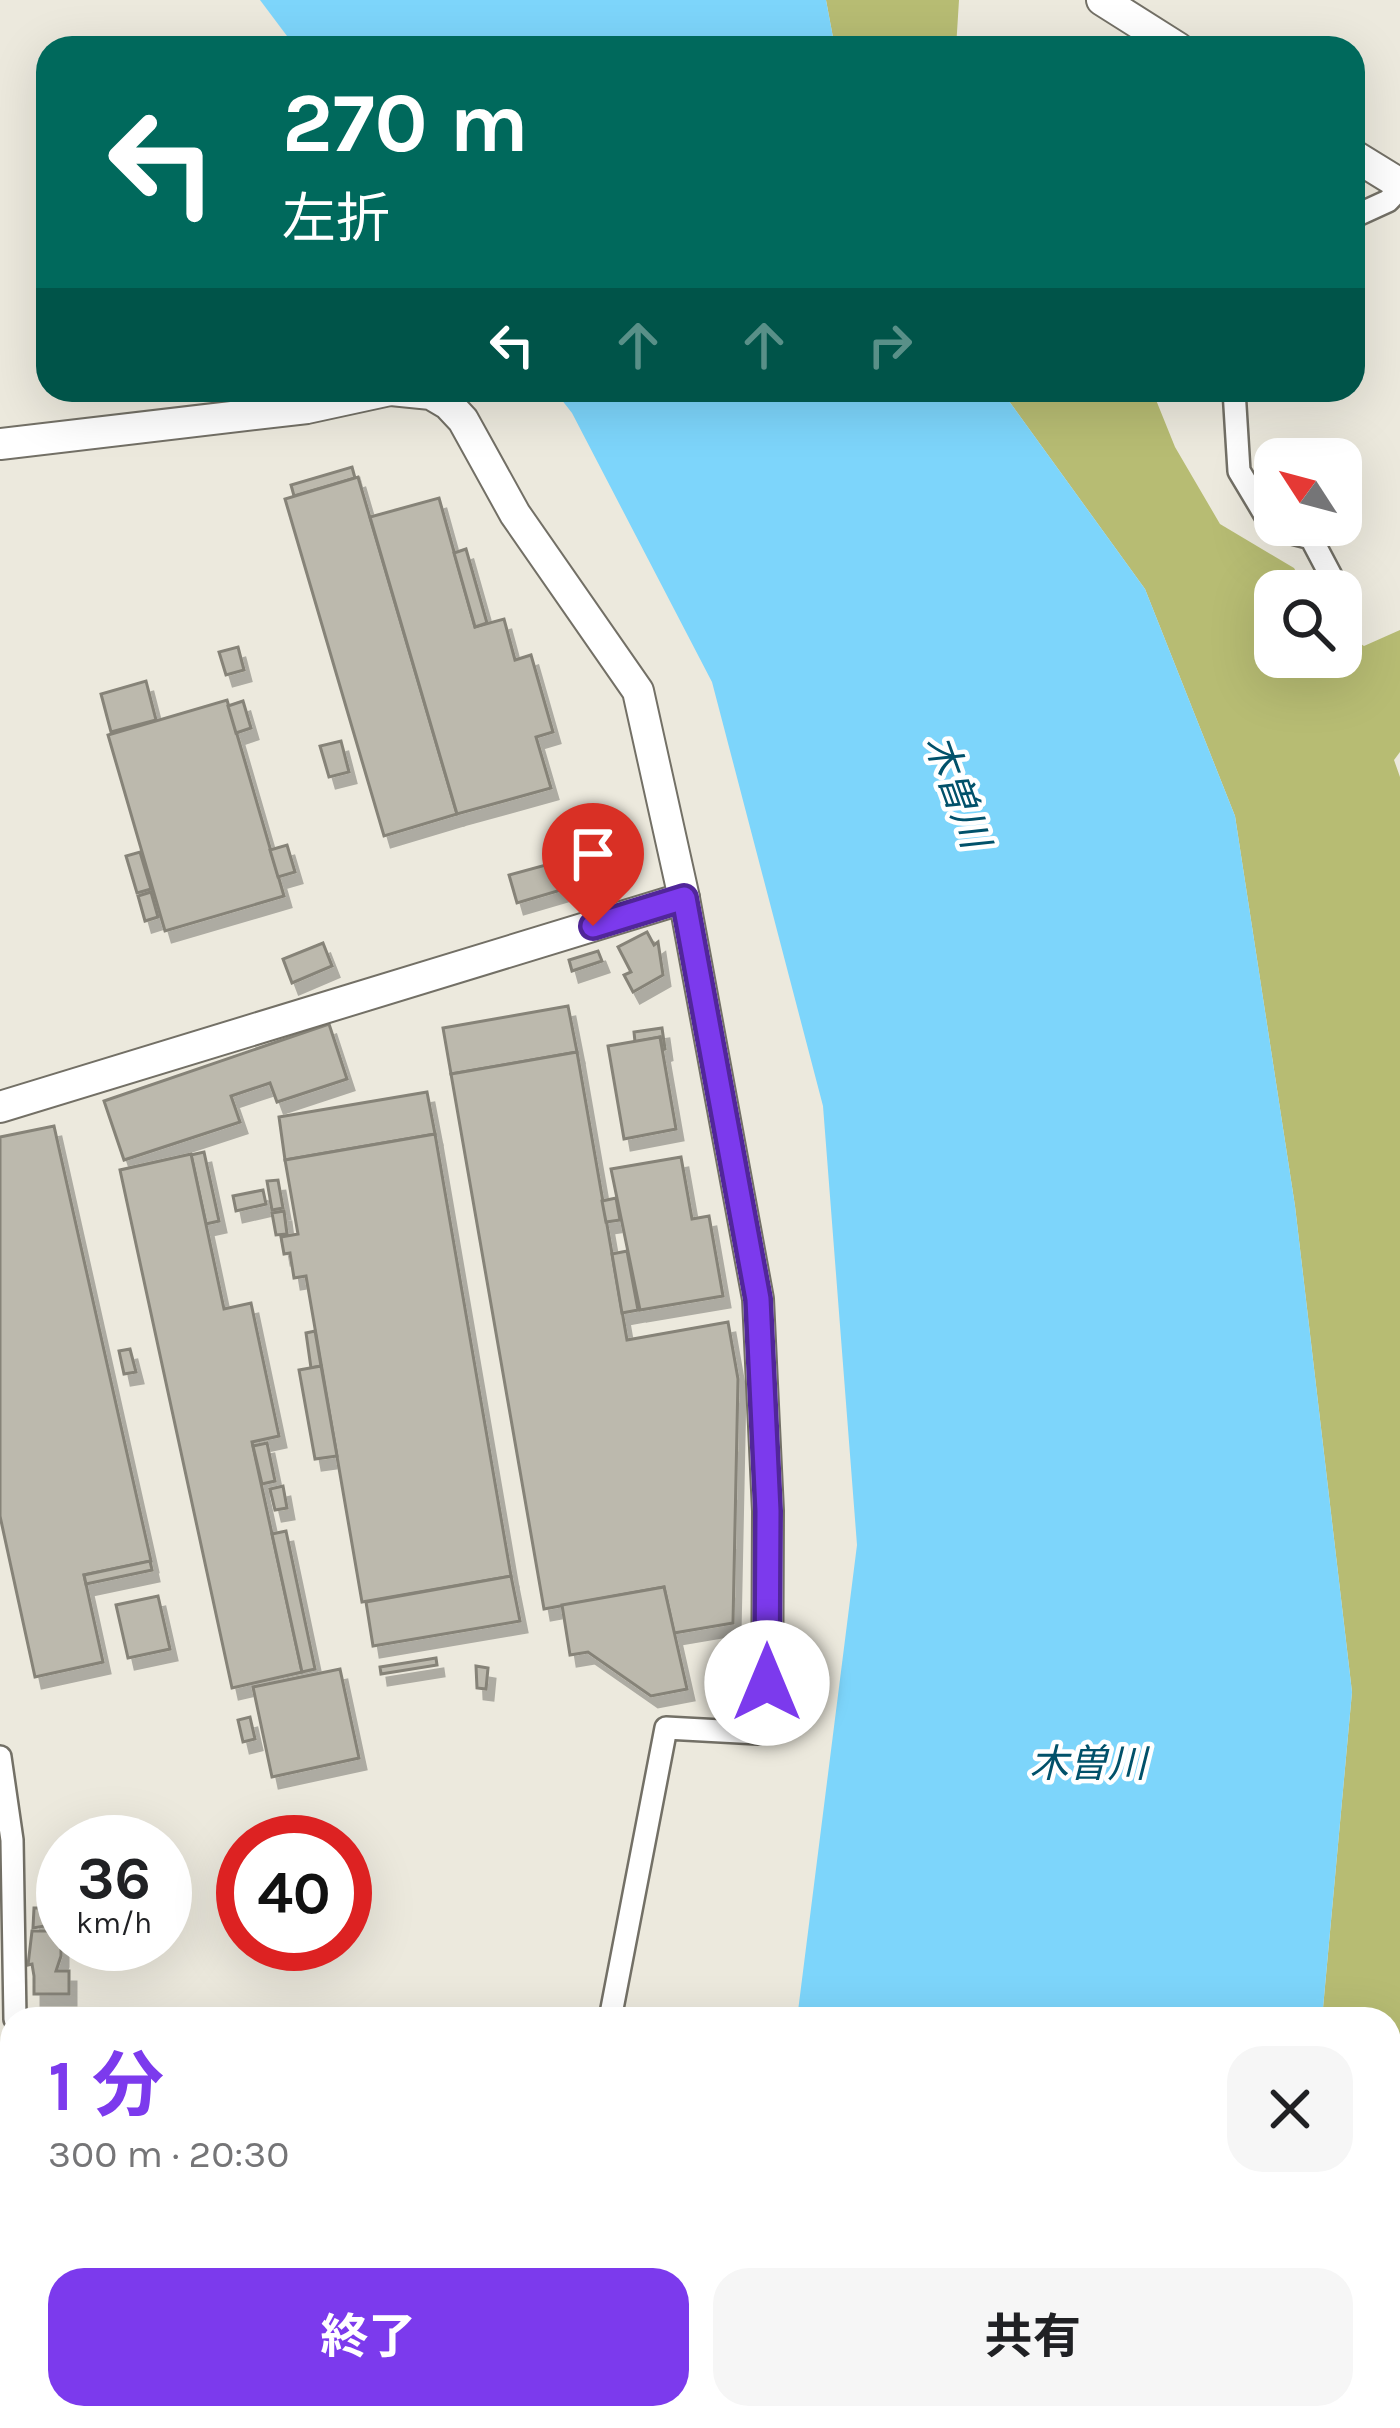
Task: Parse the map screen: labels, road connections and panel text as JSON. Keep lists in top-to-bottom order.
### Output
{
  "water": ["木曽川"],
  "north": "top left",
  "page": {
    "turn": ["270 m", "左折"],
    "speed": "36 km/h",
    "limit": "40",
    "heading": ["1 分", "300 m · 20:30"],
    "buttons": ["終了", "共有"]
  }
}
